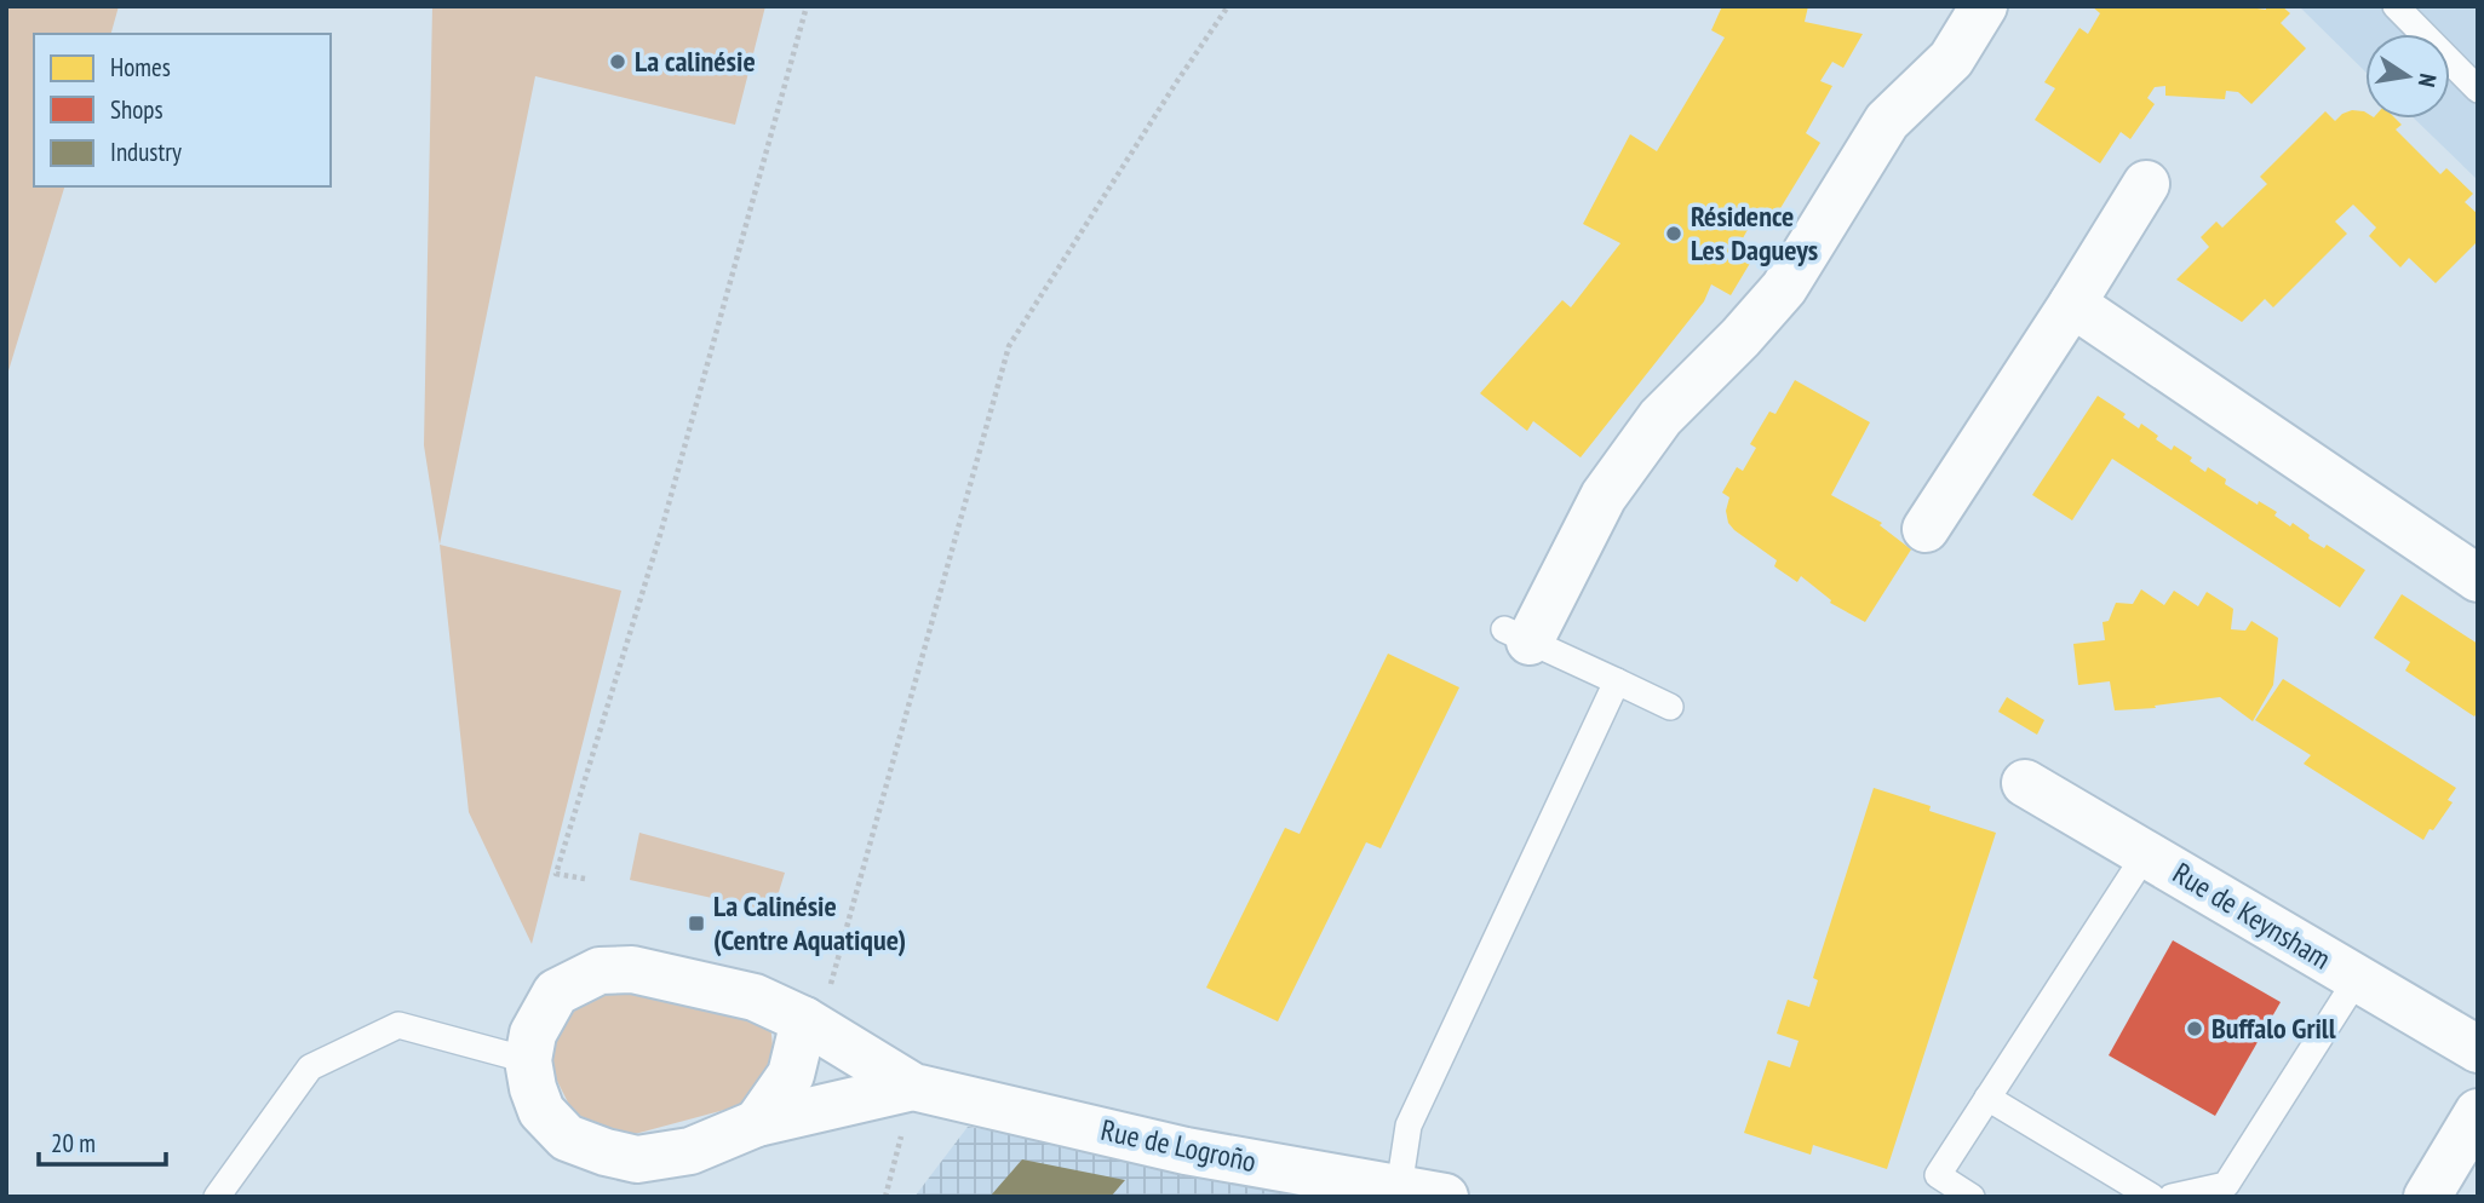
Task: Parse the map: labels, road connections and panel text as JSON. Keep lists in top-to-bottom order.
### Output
{
  "streets": {
    "street": ["Rue de Keynsham", "Rue de Logroño"]
  },
  "places": {
    "other": ["La calinésie", "Résidence Les Dagueys", "Buffalo Grill"],
    "transit": ["La Calinésie (Centre Aquatique)"]
  },
  "legend": ["Homes", "Shops", "Industry"],
  "scale_bar": "20 m",
  "north": "right"
}
